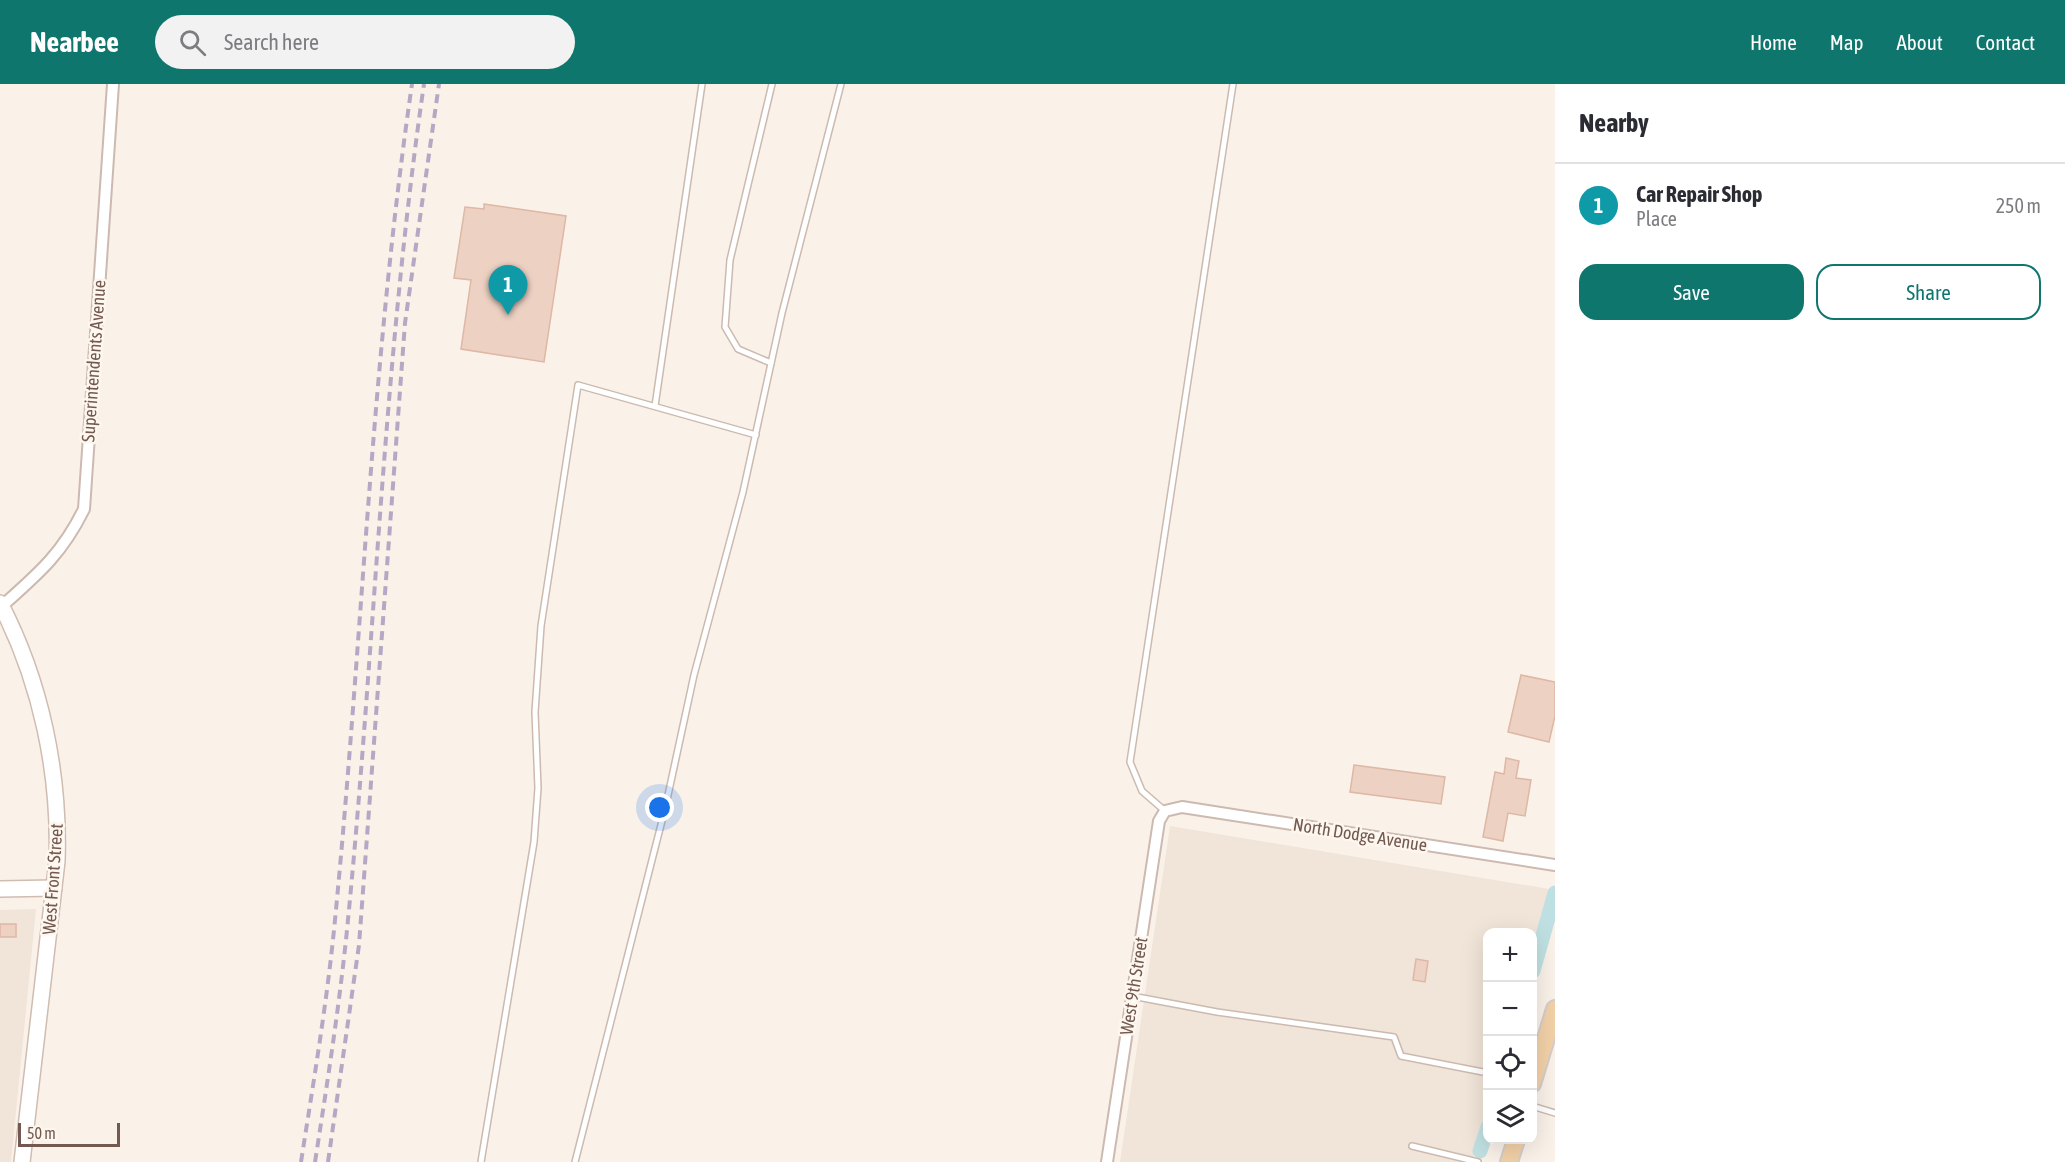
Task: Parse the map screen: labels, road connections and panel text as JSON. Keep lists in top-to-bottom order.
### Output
{
  "streets": {
    "street": [
      "Superintendents Avenue",
      "North Dodge Avenue",
      "West Front Street",
      "West 9th Street"
    ]
  },
  "crossings": [
    ["Superintendents Avenue", "West Front Street"],
    ["North Dodge Avenue", "West 9th Street"]
  ],
  "scale_bar": "50 m",
  "page": {
    "header": "Nearbee",
    "search": "Search here",
    "nav": [
      "Home",
      "Map",
      "About",
      "Contact"
    ],
    "heading": "Nearby",
    "list": [
      {
        "mark": "1",
        "name": "Car Repair Shop",
        "note": "Place",
        "value": "250 m"
      }
    ],
    "buttons": ["Save", "Share"],
    "pins": "1",
    "map_buttons": ["+", "−"],
    "scale": "50 m"
  }
}
